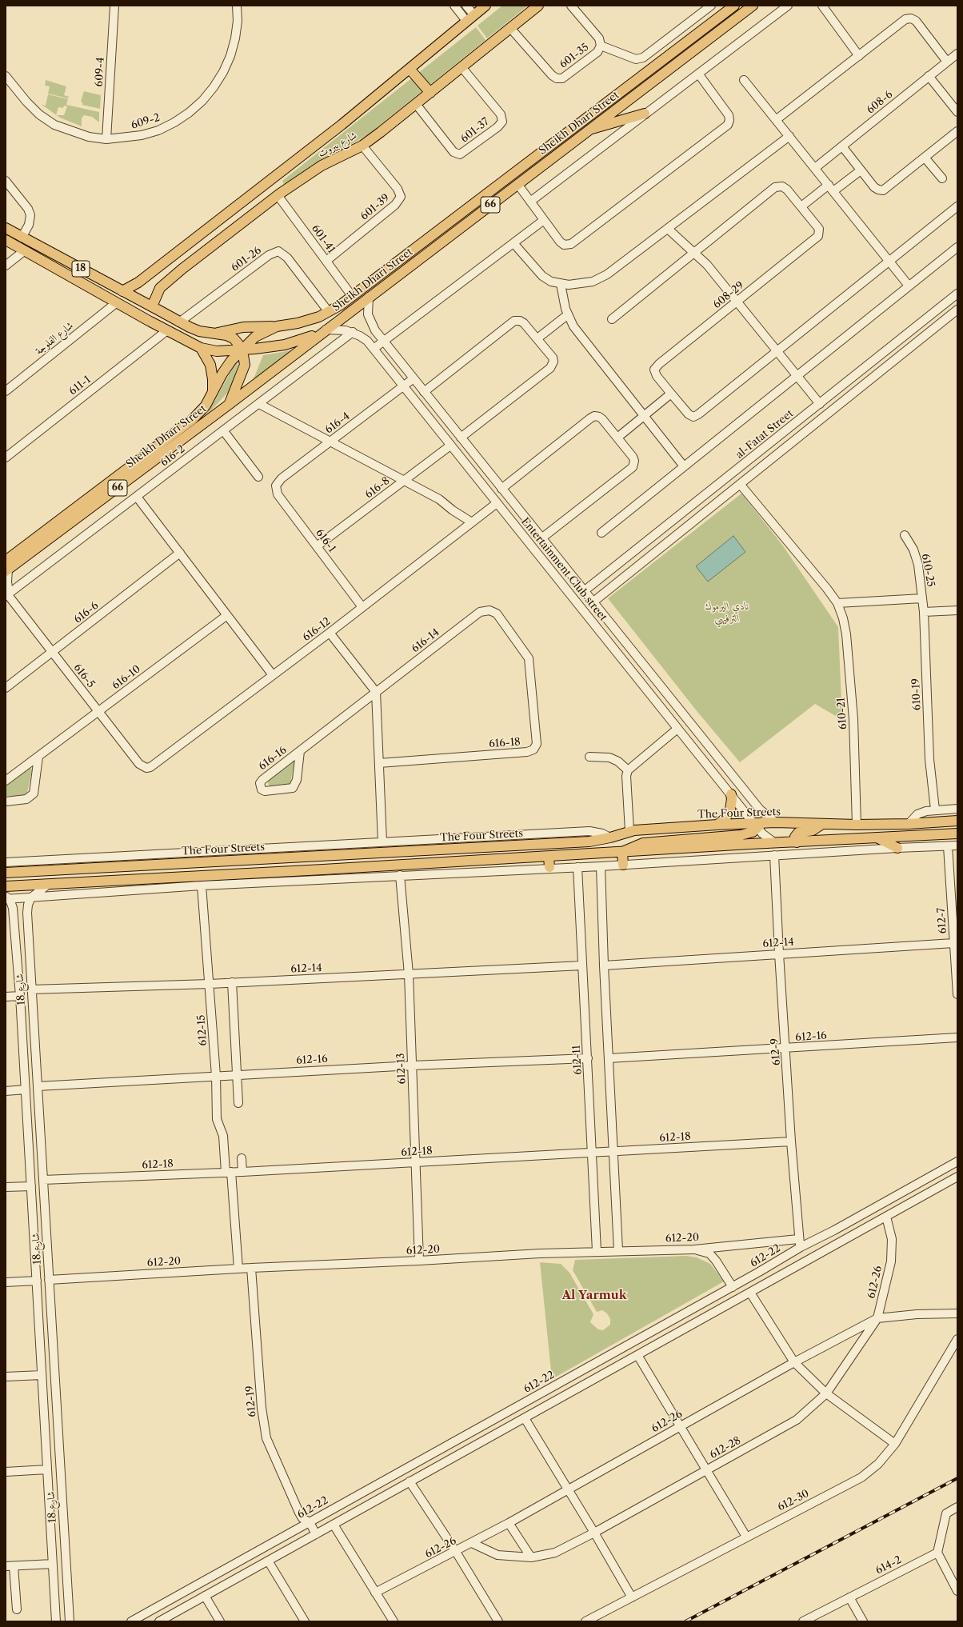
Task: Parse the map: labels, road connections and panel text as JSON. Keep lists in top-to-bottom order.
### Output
{
  "streets": {
    "main road": [
      "Sheikh Dhari Street",
      "شارع بيروت",
      "66",
      "18",
      "The Four Streets"
    ],
    "street": [
      "601-35",
      "609-4",
      "608-6",
      "609-2",
      "601-37",
      "601-39",
      "601-41",
      "601-26",
      "608-29",
      "شارع الفلوجة",
      "611-1",
      "616-4",
      "al-Fatat Street",
      "616-2",
      "616-8",
      "616-1",
      "Entertainment Club street",
      "610-25",
      "616-6",
      "616-12",
      "616-14",
      "616-5",
      "616-10",
      "610-19",
      "610-21",
      "616-18",
      "616-16",
      "612-7",
      "612-14",
      "شارع 18",
      "612-15",
      "612-16",
      "612-9",
      "612-11",
      "612-13",
      "612-18",
      "612-20",
      "612-22",
      "612-26",
      "612-19",
      "612-28",
      "612-30",
      "614-2"
    ]
  },
  "crossings": [
    ["601-35", "شارع بيروت"],
    ["609-4", "609-2"],
    ["Sheikh Dhari Street", "601-41"],
    ["Sheikh Dhari Street", "601-26"],
    ["Sheikh Dhari Street", "18"],
    ["Sheikh Dhari Street", "Entertainment Club street"],
    ["601-37", "شارع بيروت"],
    ["شارع بيروت", "601-39"],
    ["شارع بيروت", "601-41"],
    ["شارع بيروت", "18"],
    ["601-39", "601-41"],
    ["601-26", "18"],
    ["18", "شارع الفلوجة"],
    ["18", "611-1"],
    ["18", "Entertainment Club street"],
    ["616-4", "616-1"],
    ["616-4", "Entertainment Club street"],
    ["al-Fatat Street", "Entertainment Club street"],
    ["616-2", "Entertainment Club street"],
    ["616-2", "616-5"],
    ["616-8", "616-1"],
    ["616-8", "Entertainment Club street"],
    ["616-1", "616-12"],
    ["Entertainment Club street", "616-12"],
    ["Entertainment Club street", "The Four Streets"],
    ["610-25", "610-19"],
    ["616-6", "616-5"],
    ["616-12", "616-5"],
    ["616-14", "616-18"],
    ["616-14", "616-16"],
    ["616-5", "616-10"],
    ["610-21", "The Four Streets"],
    ["612-7", "612-14"],
    ["612-14", "شارع 18"],
    ["612-14", "612-15"],
    ["612-14", "612-9"],
    ["612-14", "612-11"],
    ["612-14", "612-13"],
    ["شارع 18", "612-16"],
    ["شارع 18", "612-18"],
    ["شارع 18", "612-20"],
    ["612-15", "612-16"],
    ["612-15", "612-18"],
    ["612-15", "612-20"],
    ["612-16", "612-9"],
    ["612-16", "612-11"],
    ["612-16", "612-13"],
    ["612-9", "612-18"],
    ["612-9", "612-20"],
    ["612-9", "612-22"],
    ["612-11", "612-18"],
    ["612-11", "612-20"],
    ["612-13", "612-18"],
    ["612-13", "612-20"],
    ["612-20", "612-22"],
    ["612-20", "612-19"],
    ["612-22", "612-19"],
    ["612-26", "612-28"]
  ],
  "districts": ["Al Yarmuk"],
  "parks": ["نادي اليرموك الترفيهي"]
}
